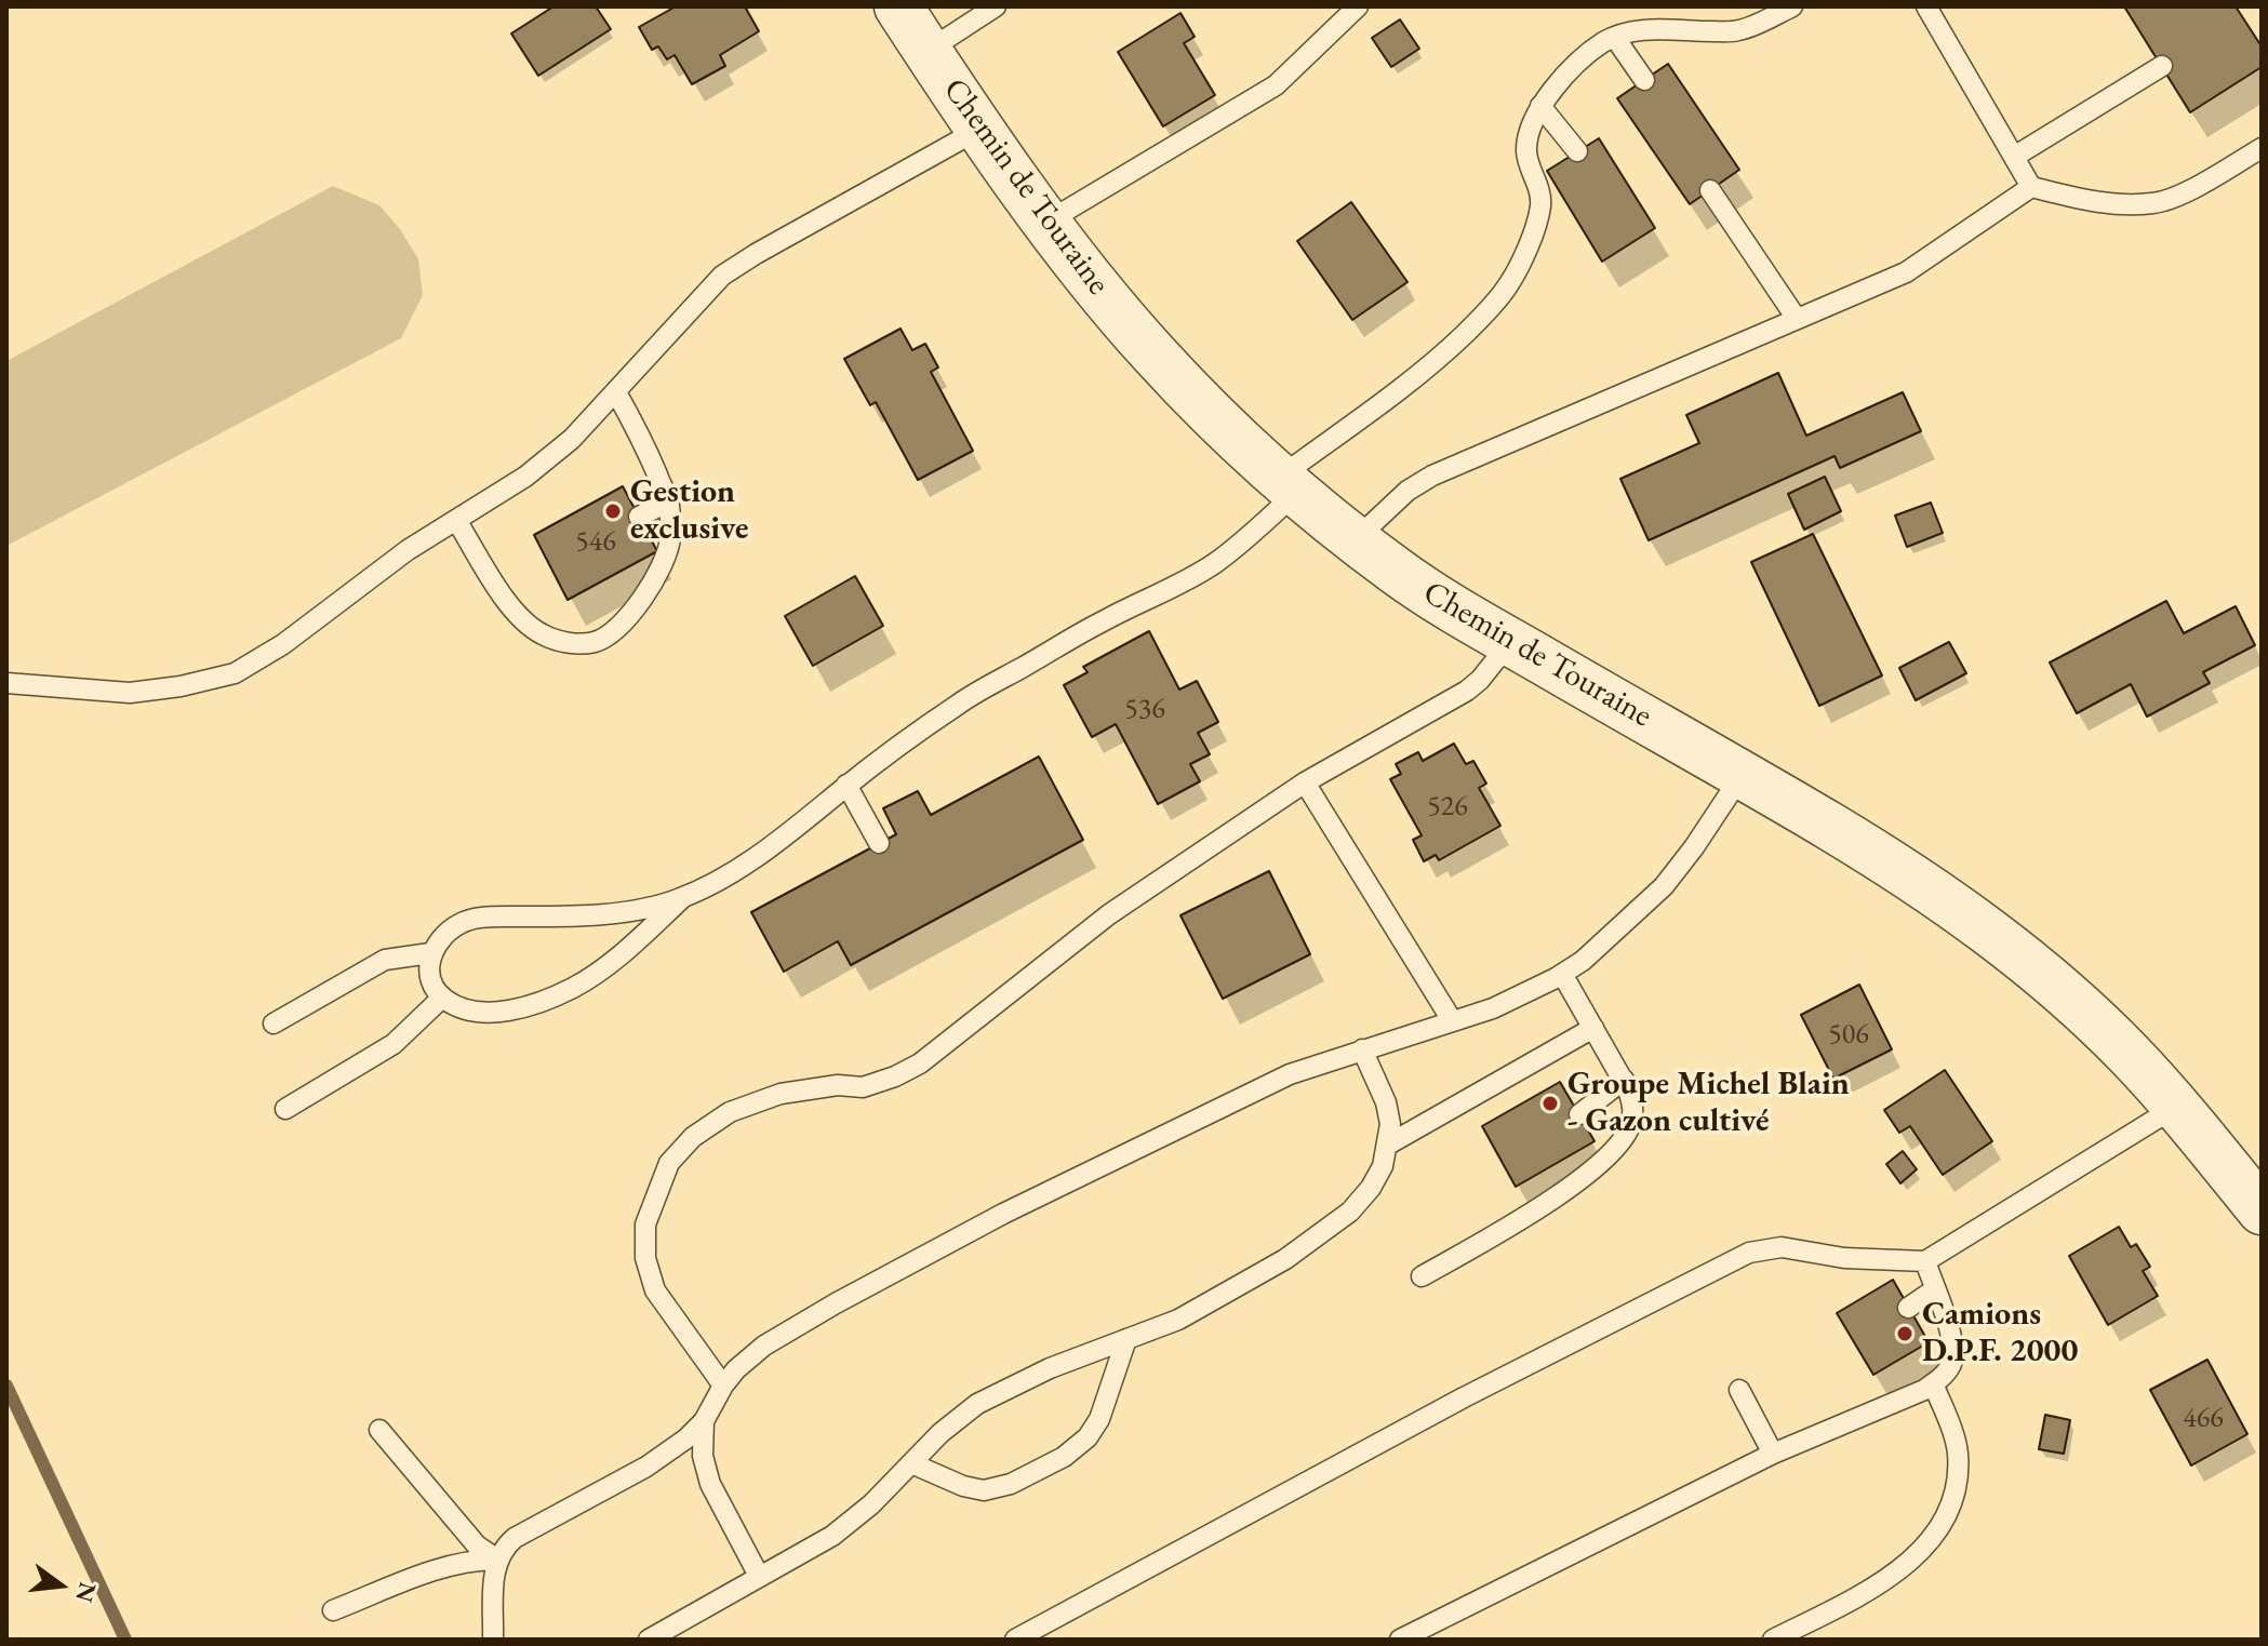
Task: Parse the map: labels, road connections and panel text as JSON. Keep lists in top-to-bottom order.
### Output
{
  "streets": {
    "street": ["Chemin de Touraine"]
  },
  "places": ["Gestion exclusive", "Groupe Michel Blain - Gazon cultivé", "Camions D.P.F. 2000"],
  "house_numbers": [
    "546",
    "536",
    "526",
    "506",
    "466"
  ],
  "north": "right"
}
